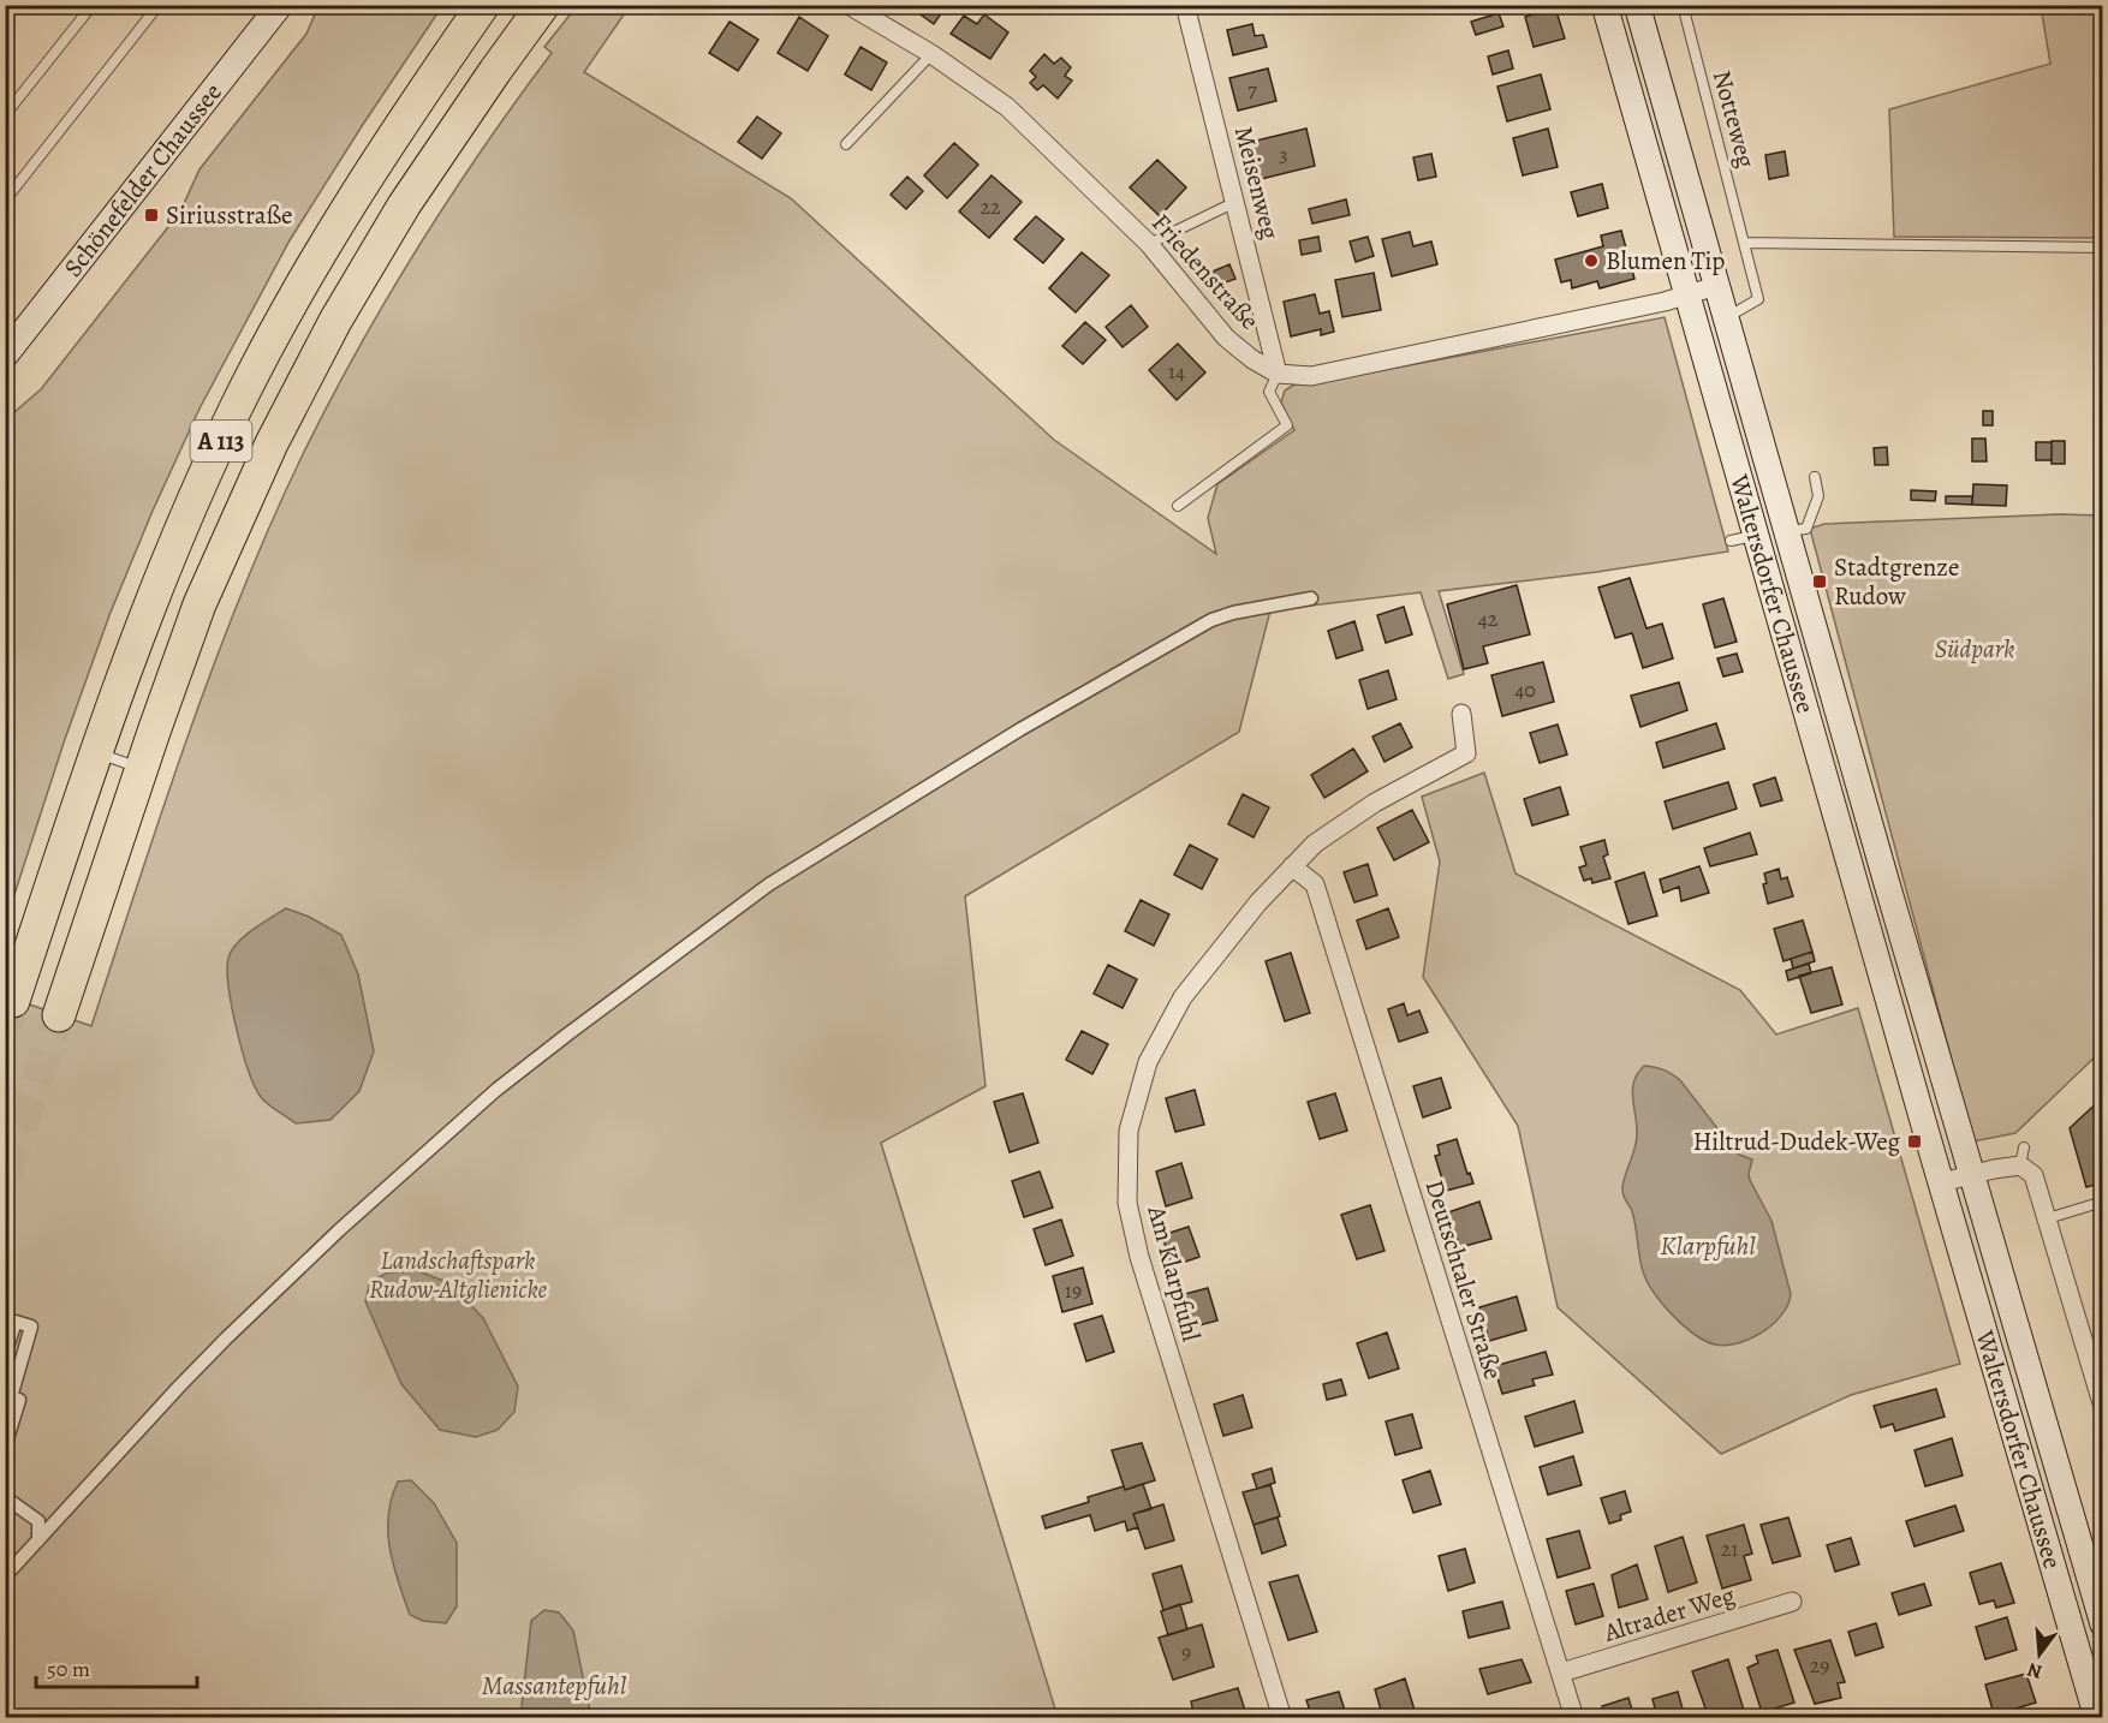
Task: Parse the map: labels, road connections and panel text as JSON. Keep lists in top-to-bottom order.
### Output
{
  "streets": {
    "highway": ["A 113"],
    "main road": ["Schönefelder Chaussee", "Waltersdorfer Chaussee"],
    "street": [
      "Meisenweg",
      "Friedenstraße",
      "Am Klarpfuhl",
      "Deutschtaler Straße",
      "Altrader Weg"
    ],
    "lane": ["Notteweg"]
  },
  "crossings": [
    ["Notteweg", "Waltersdorfer Chaussee"],
    ["Meisenweg", "Friedenstraße"],
    ["Friedenstraße", "Waltersdorfer Chaussee"],
    ["Am Klarpfuhl", "Deutschtaler Straße"],
    ["Deutschtaler Straße", "Altrader Weg"]
  ],
  "water": ["Klarpfuhl", "Massantepfuhl"],
  "parks": ["Südpark", "Landschaftspark Rudow-Altglienicke"],
  "places": {
    "transit": ["Siriusstraße", "Stadtgrenze Rudow", "Hiltrud-Dudek-Weg"],
    "other": ["Blumen Tip"]
  },
  "house_numbers": [
    "7",
    "3",
    "22",
    "14",
    "42",
    "40",
    "19",
    "21",
    "9",
    "29"
  ],
  "scale_bar": "50 m",
  "north": "bottom"
}
